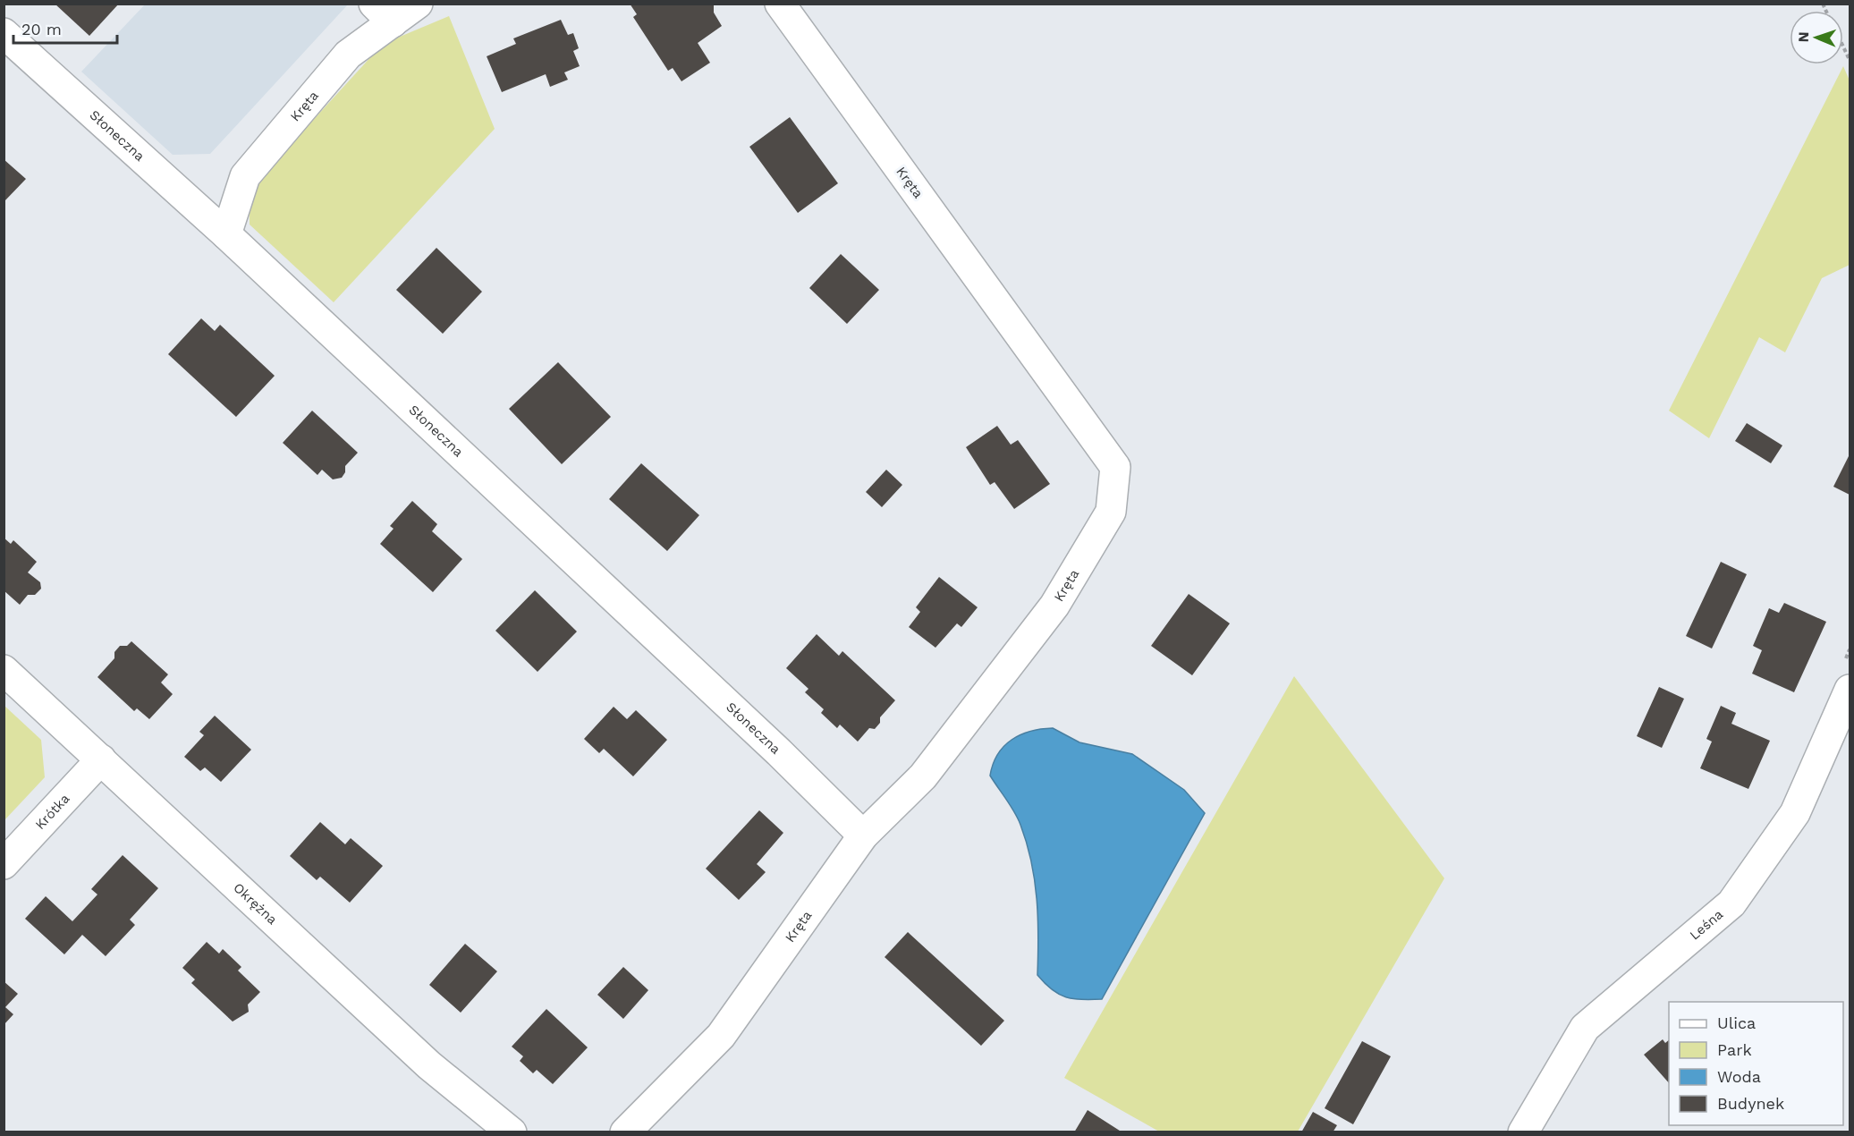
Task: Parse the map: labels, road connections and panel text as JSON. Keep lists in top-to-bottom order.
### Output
{
  "streets": {
    "street": [
      "Kręta",
      "Słoneczna",
      "Krótka",
      "Okrężna",
      "Leśna"
    ]
  },
  "crossings": [
    ["Kręta", "Słoneczna"],
    ["Krótka", "Okrężna"]
  ],
  "legend": [
    "Ulica",
    "Park",
    "Woda",
    "Budynek"
  ],
  "scale_bar": "20 m",
  "north": "left"
}
